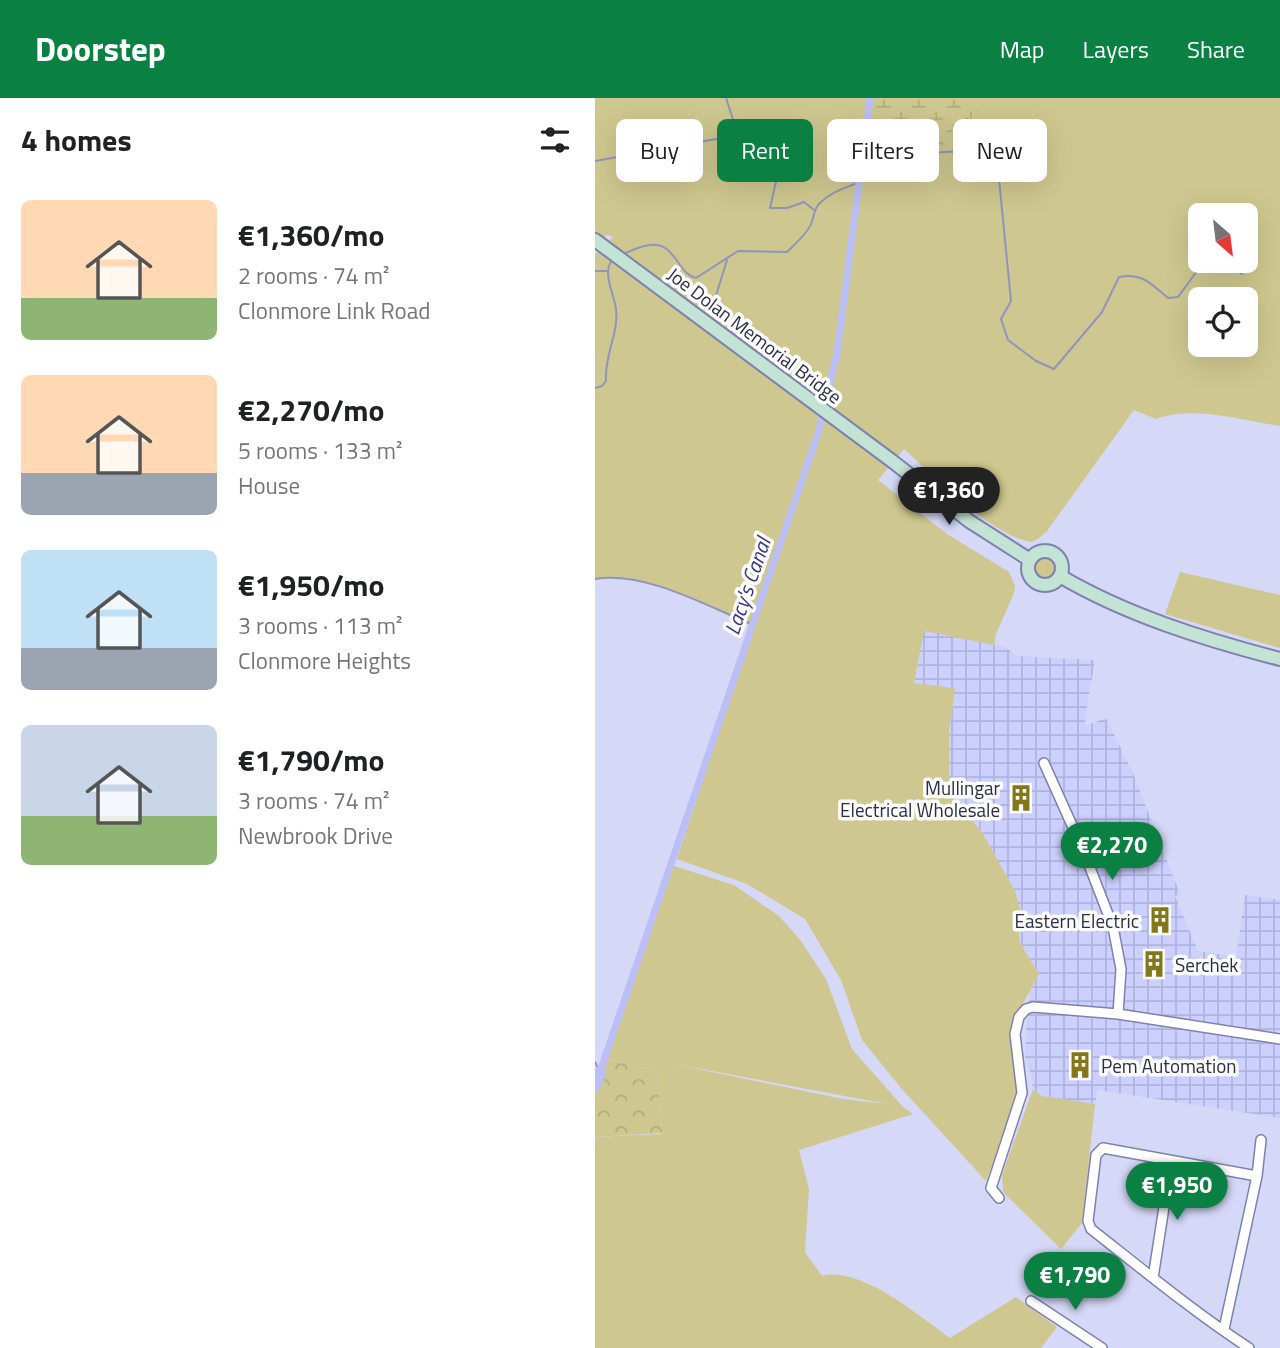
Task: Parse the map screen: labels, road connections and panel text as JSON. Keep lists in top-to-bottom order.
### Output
{
  "streets": {
    "main road": ["Joe Dolan Memorial Bridge"]
  },
  "water": ["Lacy's Canal"],
  "places": {
    "building": [
      "Mullingar Electrical Wholesale",
      "Eastern Electric",
      "Serchek",
      "Pem Automation"
    ]
  },
  "north": "bottom right",
  "page": {
    "header": "Doorstep",
    "nav": ["Map", "Layers", "Share"],
    "heading": "4 homes",
    "chip": [
      "Buy",
      "Rent",
      "Filters",
      "New"
    ],
    "list": [
      {
        "name": "€1,360/mo",
        "note": "2 rooms · 74 m² · Clonmore Link Road"
      },
      {
        "name": "€2,270/mo",
        "note": "5 rooms · 133 m² · House"
      },
      {
        "name": "€1,950/mo",
        "note": "3 rooms · 113 m² · Clonmore Heights"
      },
      {
        "name": "€1,790/mo",
        "note": "3 rooms · 74 m² · Newbrook Drive"
      }
    ],
    "price": [
      "€1,360",
      "€2,270",
      "€1,950",
      "€1,790"
    ]
  }
}
